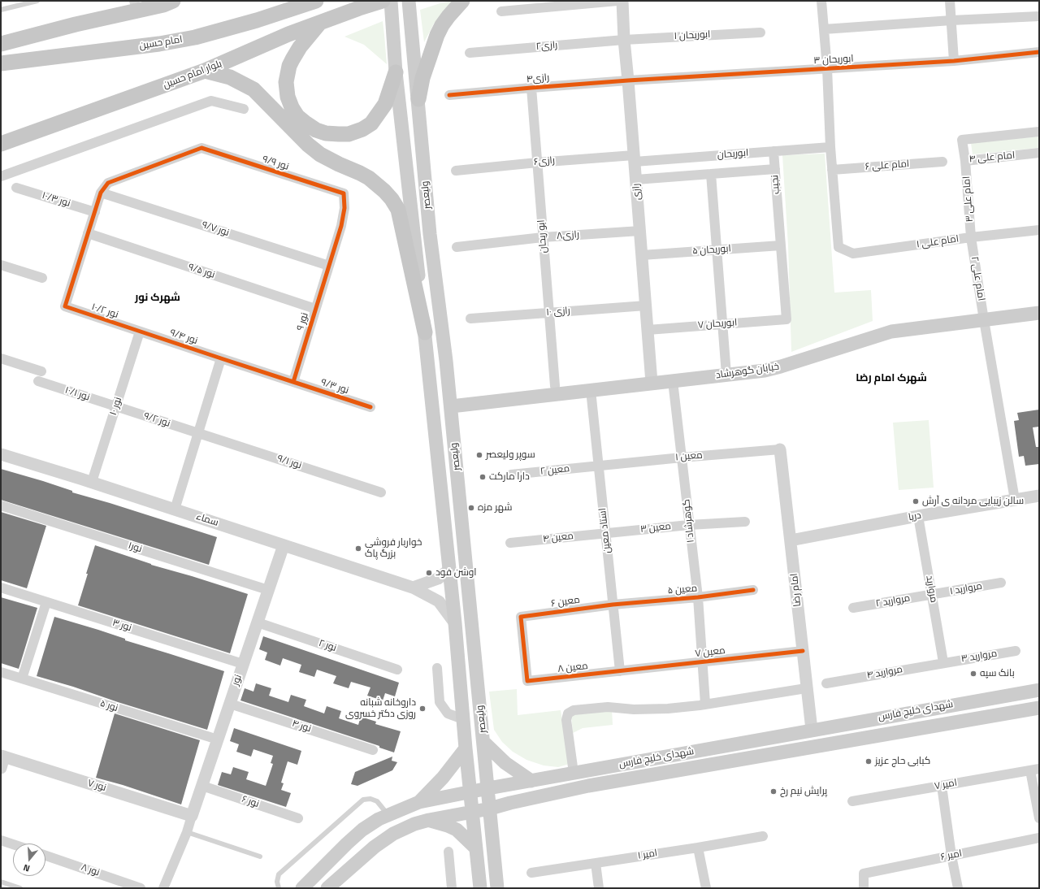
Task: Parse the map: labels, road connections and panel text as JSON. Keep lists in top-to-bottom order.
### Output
{
  "streets": {
    "main road": [
      "امام حسین",
      "بلوار امام حسین",
      "ولیعصر",
      "خیابان گوهرشاد",
      "شهدای خلیج فارس"
    ],
    "street": [
      "ابوریحان ۱",
      "رازی۲",
      "ابوریحان ۳",
      "رازی۴",
      "ابوریحان",
      "امام علی ۴",
      "رازی۶",
      "نور ۹/۹",
      "امام علی ۶",
      "نجیب",
      "رازی",
      "امام علی ۳",
      "نور ۱۰/۳",
      "نور ۹/۷",
      "رازی۸",
      "ابو ریحان",
      "امام علی ۱",
      "ابوریحان ۵",
      "نور ۹/۵",
      "امام علی ۲",
      "نور ۱۰/۲",
      "رازی ۱۰",
      "نور ۹",
      "ابوریحان ۷",
      "نور ۹/۴",
      "نور ۹/۳",
      "نور ۱۰/۱",
      "نور ۱۰",
      "نور ۹/۲",
      "معین ۱",
      "نور ۹/۱",
      "معین ۲",
      "دریا",
      "سماء",
      "گوهرشاد ۱",
      "معین ۳",
      "استاد معین",
      "معین ۴",
      "نور۱",
      "مروارید",
      "مروارید ۱",
      "معین ۵",
      "امام رضا",
      "مروارید ۲",
      "معین ۶",
      "نور ۳",
      "نور ۲",
      "معین ۷",
      "مروارید ۳",
      "معین ۸",
      "مروارید ۴",
      "نور",
      "نور ۵",
      "نور ۴",
      "امیر ۷",
      "نور ۷",
      "نور ۶",
      "امیر ۱",
      "امیر ۶",
      "نور ۸"
    ]
  },
  "crossings": [
    ["ابوریحان ۱", "رازی۲"],
    ["ابوریحان ۱", "رازی"],
    ["رازی۲", "رازی"],
    ["ابوریحان ۳", "رازی۴"],
    ["ابوریحان ۳", "رازی"],
    ["رازی۴", "رازی"],
    ["رازی۴", "ابو ریحان"],
    ["ابوریحان", "رازی۶"],
    ["ابوریحان", "رازی"],
    ["امام علی ۴", "امام علی ۳"],
    ["رازی۶", "رازی"],
    ["رازی۶", "ابو ریحان"],
    ["نور ۹/۹", "نور ۹/۷"],
    ["نور ۹/۹", "نور ۹"],
    ["امام علی ۶", "امام علی ۱"],
    ["نجیب", "رازی"],
    ["نجیب", "ابوریحان ۵"],
    ["نجیب", "ابوریحان ۷"],
    ["رازی", "رازی۸"],
    ["رازی", "ابوریحان ۵"],
    ["رازی", "رازی ۱۰"],
    ["رازی", "ابوریحان ۷"],
    ["رازی", "خیابان گوهرشاد"],
    ["ولیعصر", "خیابان گوهرشاد"],
    ["ولیعصر", "سماء"],
    ["ولیعصر", "شهدای خلیج فارس"],
    ["امام علی ۳", "امام علی ۱"],
    ["امام علی ۳", "امام علی ۲"],
    ["نور ۹/۷", "نور ۹"],
    ["رازی۸", "ابو ریحان"],
    ["ابو ریحان", "رازی ۱۰"],
    ["امام علی ۱", "امام علی ۲"],
    ["نور ۹/۵", "نور ۱۰/۲"],
    ["نور ۹/۵", "نور ۹"],
    ["امام علی ۲", "خیابان گوهرشاد"],
    ["امام علی ۲", "دریا"],
    ["نور ۱۰/۲", "نور ۹/۴"],
    ["نور ۱۰/۲", "نور ۱۰"],
    ["نور ۹", "نور ۹/۳"],
    ["نور ۹/۴", "نور ۱۰"],
    ["خیابان گوهرشاد", "گوهرشاد ۱"],
    ["خیابان گوهرشاد", "استاد معین"],
    ["نور ۱۰/۱", "نور ۱۰"],
    ["نور ۱۰/۱", "نور ۹/۲"],
    ["نور ۱۰", "نور ۹/۲"],
    ["نور ۱۰", "سماء"],
    ["نور ۹/۲", "نور ۹/۱"],
    ["معین ۱", "معین ۲"],
    ["معین ۱", "گوهرشاد ۱"],
    ["معین ۱", "استاد معین"],
    ["معین ۱", "امام رضا"],
    ["معین ۲", "استاد معین"],
    ["دریا", "مروارید"],
    ["دریا", "امام رضا"],
    ["سماء", "نور"],
    ["گوهرشاد ۱", "معین ۳"],
    ["گوهرشاد ۱", "معین ۵"],
    ["گوهرشاد ۱", "معین ۷"],
    ["معین ۳", "استاد معین"],
    ["معین ۳", "معین ۴"],
    ["استاد معین", "معین ۴"],
    ["استاد معین", "معین ۵"],
    ["استاد معین", "معین ۶"],
    ["استاد معین", "معین ۷"],
    ["استاد معین", "معین ۸"],
    ["نور۱", "نور"],
    ["مروارید", "مروارید ۱"],
    ["مروارید", "مروارید ۲"],
    ["مروارید", "مروارید ۳"],
    ["مروارید", "مروارید ۴"],
    ["مروارید ۱", "مروارید ۲"],
    ["معین ۵", "معین ۶"],
    ["امام رضا", "معین ۷"],
    ["امام رضا", "شهدای خلیج فارس"],
    ["معین ۶", "معین ۸"],
    ["نور ۳", "نور"],
    ["نور ۲", "نور"],
    ["معین ۷", "معین ۸"],
    ["مروارید ۳", "مروارید ۴"],
    ["نور", "نور ۵"],
    ["نور", "نور ۴"],
    ["نور", "نور ۷"],
    ["نور", "نور ۶"]
  ],
  "districts": ["شهرک نور", "شهرک امام رضا"],
  "places": [
    "سوپر ولیعصر",
    "دارا مارکت",
    "سالن زیبایی مردانه ی آرش",
    "شهر مزه",
    "خواربار فروشی بزرگ پاک",
    "اوشن فود",
    "بانک سپه",
    "داروخانه شبانه روزی دکتر خسروی",
    "کبابی حاج عزیز",
    "پرایش نیم رخ"
  ],
  "north": "bottom"
}
